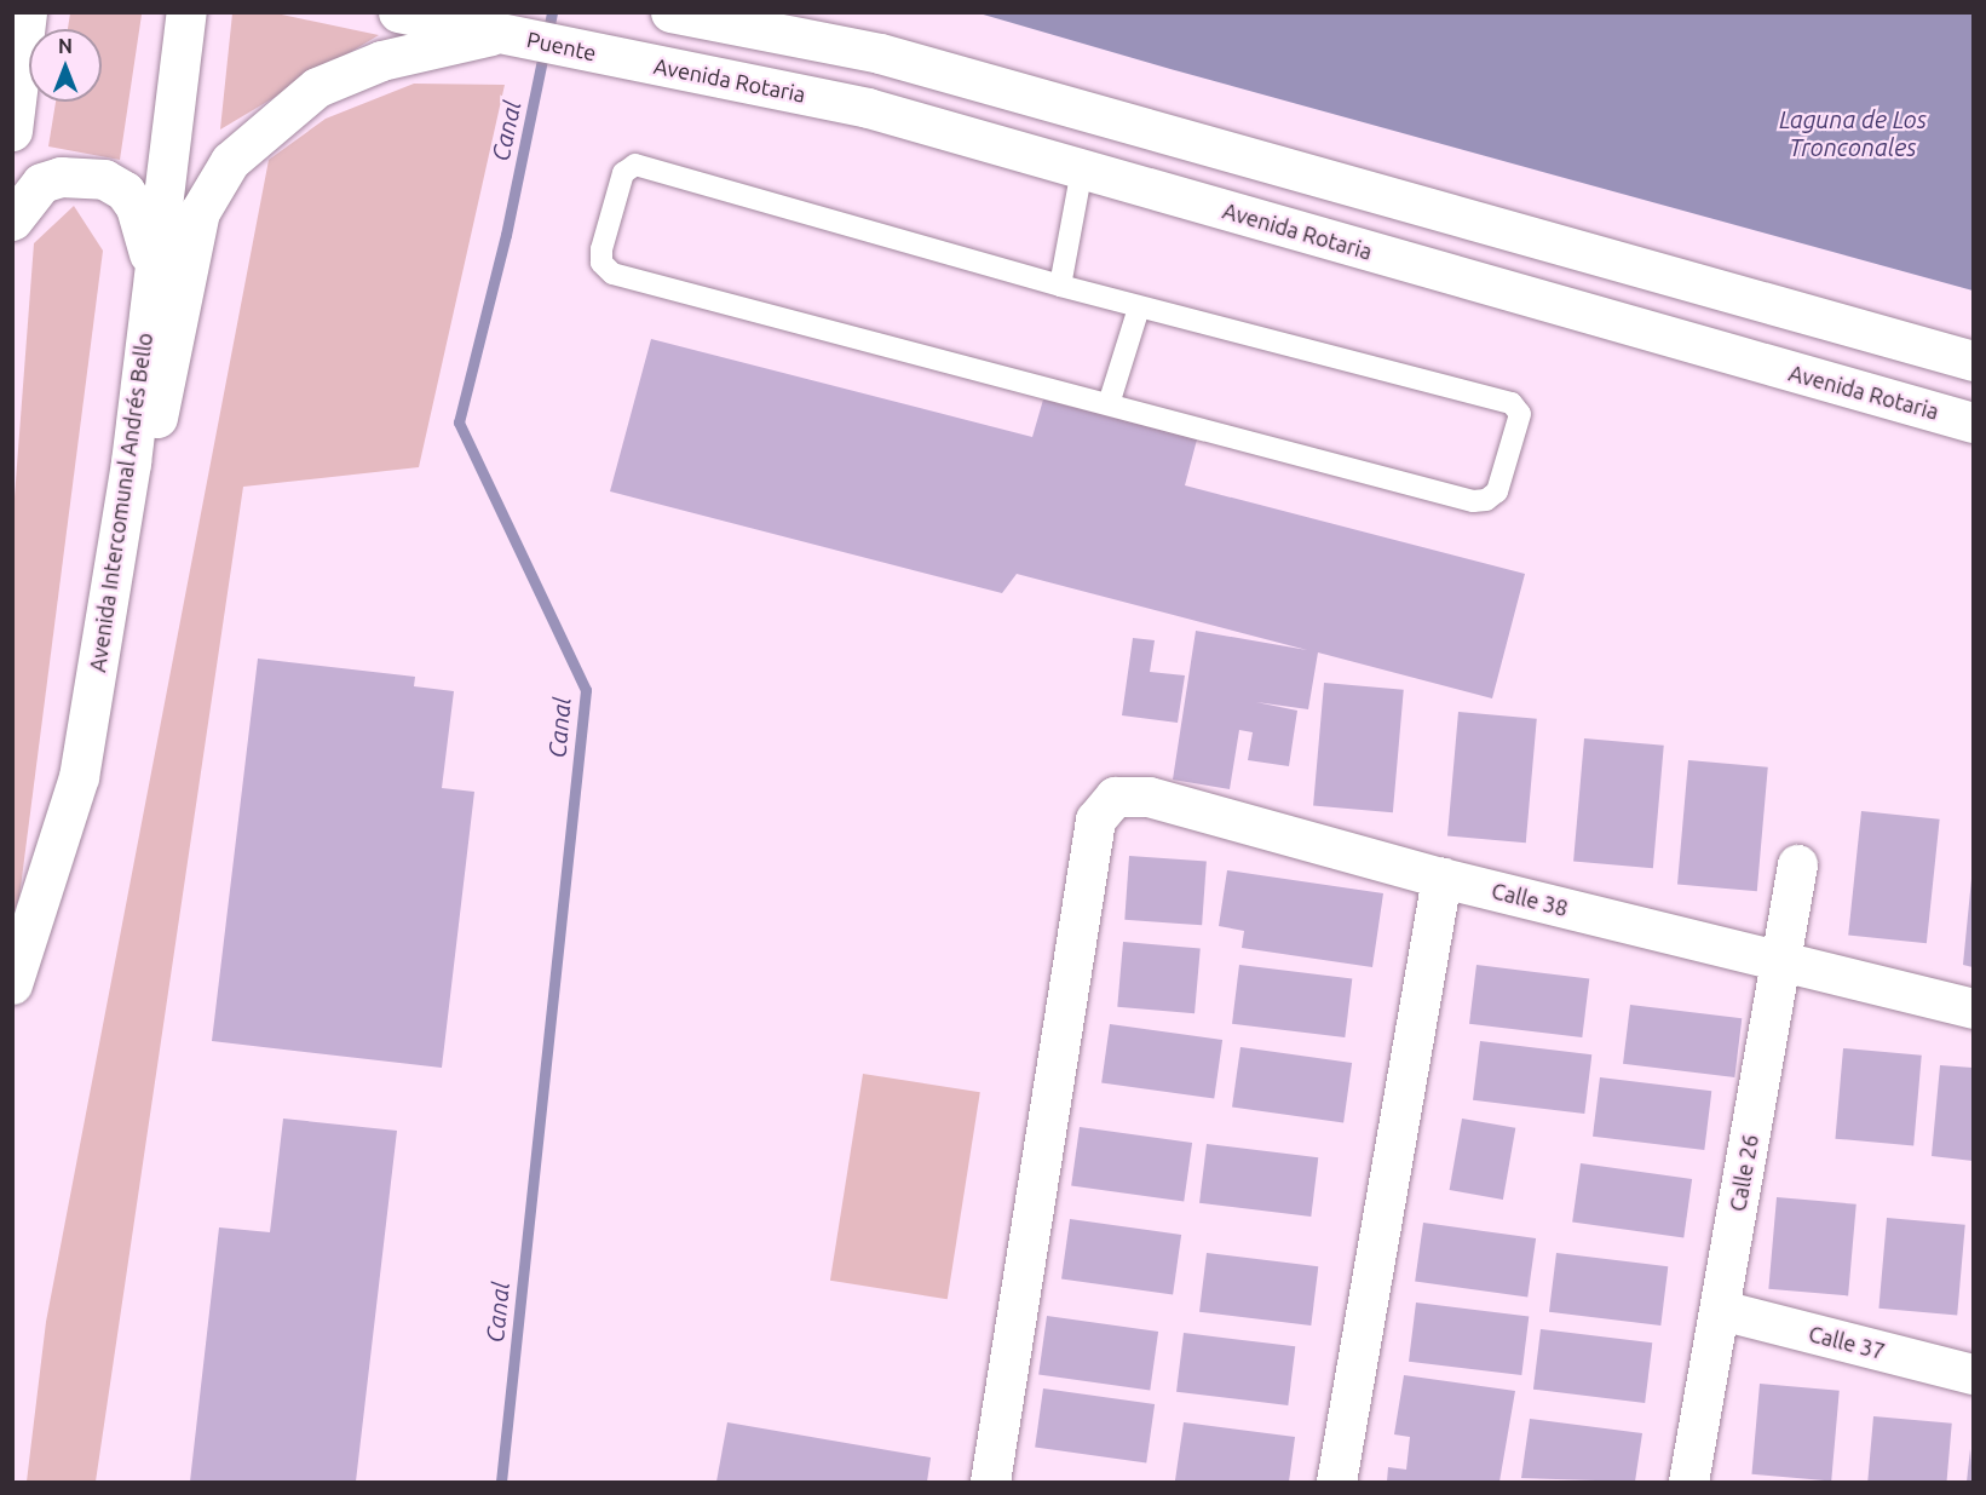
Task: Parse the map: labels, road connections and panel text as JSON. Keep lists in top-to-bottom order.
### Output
{
  "streets": {
    "street": [
      "Puente",
      "Avenida Rotaria",
      "Avenida Intercomunal Andrés Bello",
      "Calle 38",
      "Calle 26",
      "Calle 37"
    ]
  },
  "crossings": [
    ["Puente", "Avenida Rotaria"],
    ["Calle 38", "Calle 26"],
    ["Calle 26", "Calle 37"]
  ],
  "water": ["Laguna de Los Tronconales", "Canal"],
  "north": "top"
}
